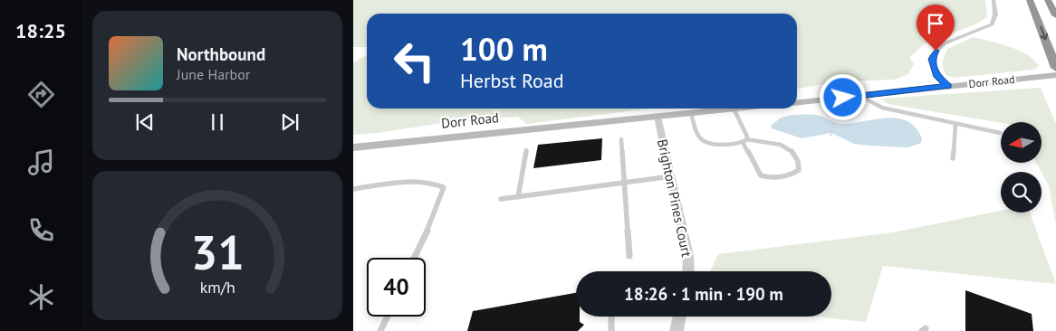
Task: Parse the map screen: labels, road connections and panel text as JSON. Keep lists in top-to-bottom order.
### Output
{
  "streets": {
    "street": ["Dorr Road", "Brighton Pines Court"]
  },
  "crossings": [
    ["Dorr Road", "Brighton Pines Court"]
  ],
  "north": "left",
  "page": {
    "tabs": "18:25",
    "turn": ["100 m", "Herbst Road"],
    "song": ["Northbound", "June Harbor"],
    "limit": "40",
    "trip": "18:26 · 1 min · 190 m",
    "gauge": ["31", "km/h"]
  }
}
